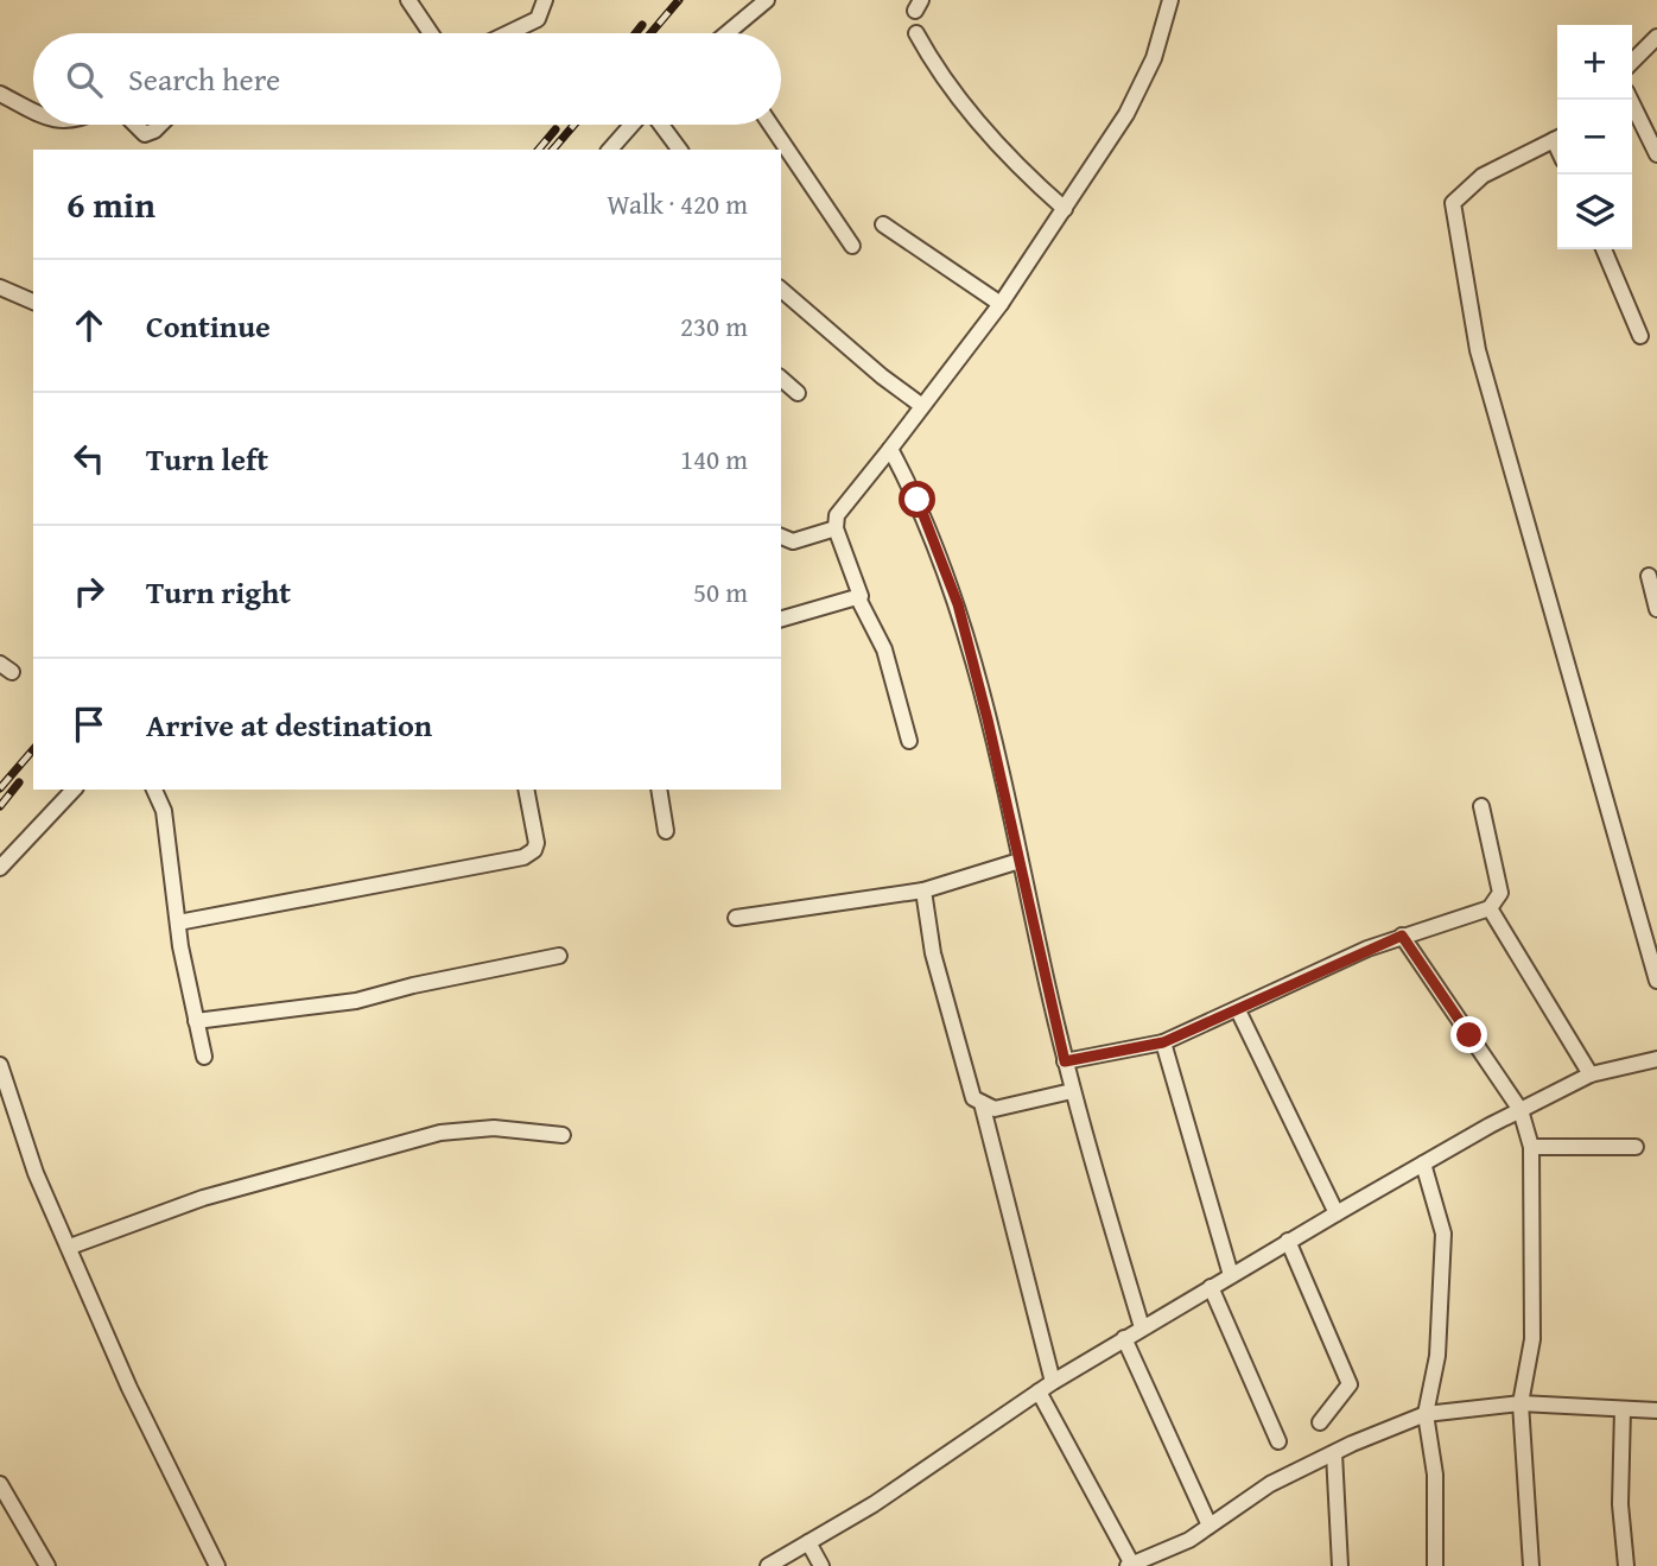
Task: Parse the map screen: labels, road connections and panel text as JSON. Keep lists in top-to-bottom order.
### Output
{
  "page": {
    "map_buttons": ["+", "−"],
    "search": "Search here",
    "heading": ["6 min", "Walk · 420 m"],
    "list": [
      ["Continue", "230 m"],
      ["Turn left", "140 m"],
      ["Turn right", "50 m"],
      "Arrive at destination"
    ]
  }
}
